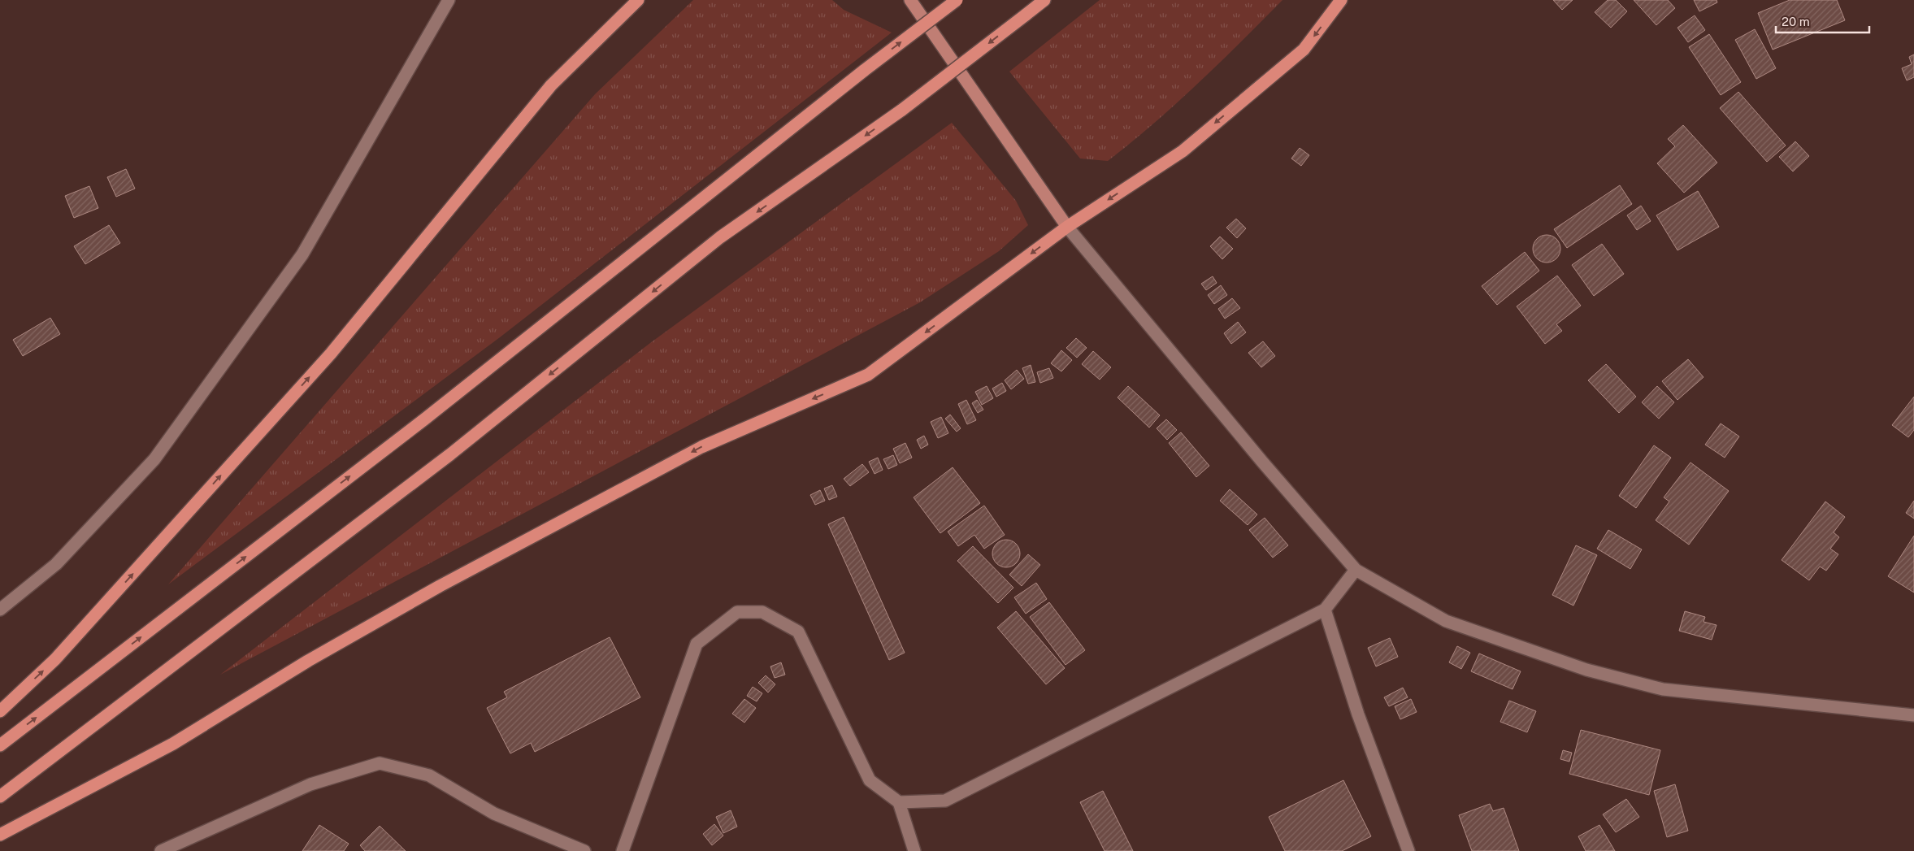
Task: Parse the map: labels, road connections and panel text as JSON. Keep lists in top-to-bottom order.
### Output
{
  "scale_bar": "20 m"
}
